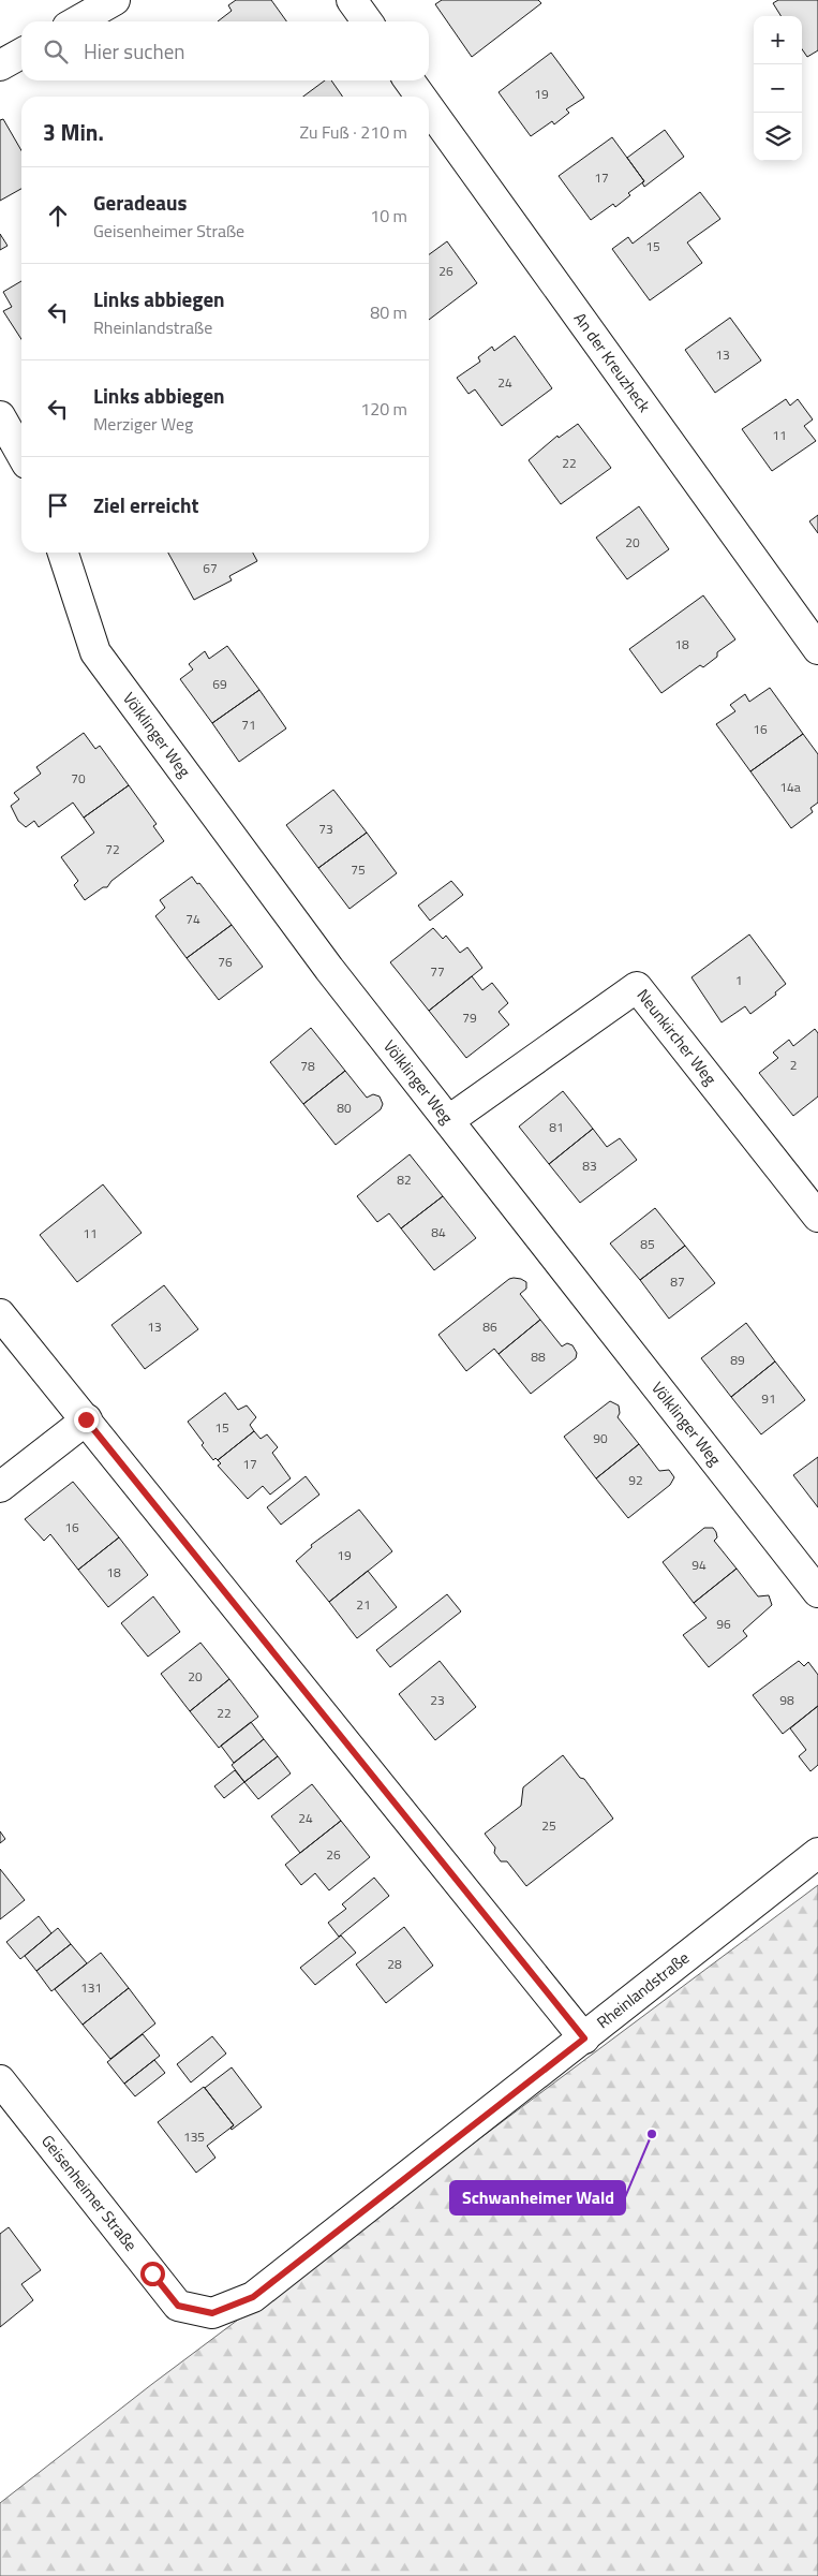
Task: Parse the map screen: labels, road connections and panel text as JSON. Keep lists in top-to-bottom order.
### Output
{
  "streets": {
    "street": [
      "An der Kreuzheck",
      "Völklinger Weg",
      "Neunkircher Weg",
      "Rheinlandstraße",
      "Geisenheimer Straße"
    ]
  },
  "crossings": [
    ["Völklinger Weg", "Neunkircher Weg"],
    ["Rheinlandstraße", "Geisenheimer Straße"]
  ],
  "places": ["Schwanheimer Wald"],
  "house_numbers": [
    "19",
    "17",
    "15",
    "26",
    "13",
    "24",
    "11",
    "22",
    "20",
    "67",
    "18",
    "69",
    "71",
    "16",
    "70",
    "14a",
    "73",
    "72",
    "75",
    "74",
    "76",
    "77",
    "1",
    "79",
    "2",
    "78",
    "80",
    "81",
    "83",
    "82",
    "84",
    "11",
    "85",
    "87",
    "13",
    "86",
    "88",
    "89",
    "91",
    "15",
    "90",
    "17",
    "92",
    "16",
    "19",
    "94",
    "18",
    "21",
    "96",
    "20",
    "23",
    "98",
    "22",
    "24",
    "25",
    "26",
    "28",
    "131",
    "135"
  ],
  "page": {
    "map_buttons": ["+", "−"],
    "search": "Hier suchen",
    "heading": ["3 Min.", "Zu Fuß · 210 m"],
    "list": [
      ["Geradeaus", "Geisenheimer Straße", "10 m"],
      ["Links abbiegen", "Rheinlandstraße", "80 m"],
      ["Links abbiegen", "Merziger Weg", "120 m"],
      "Ziel erreicht"
    ]
  }
}
